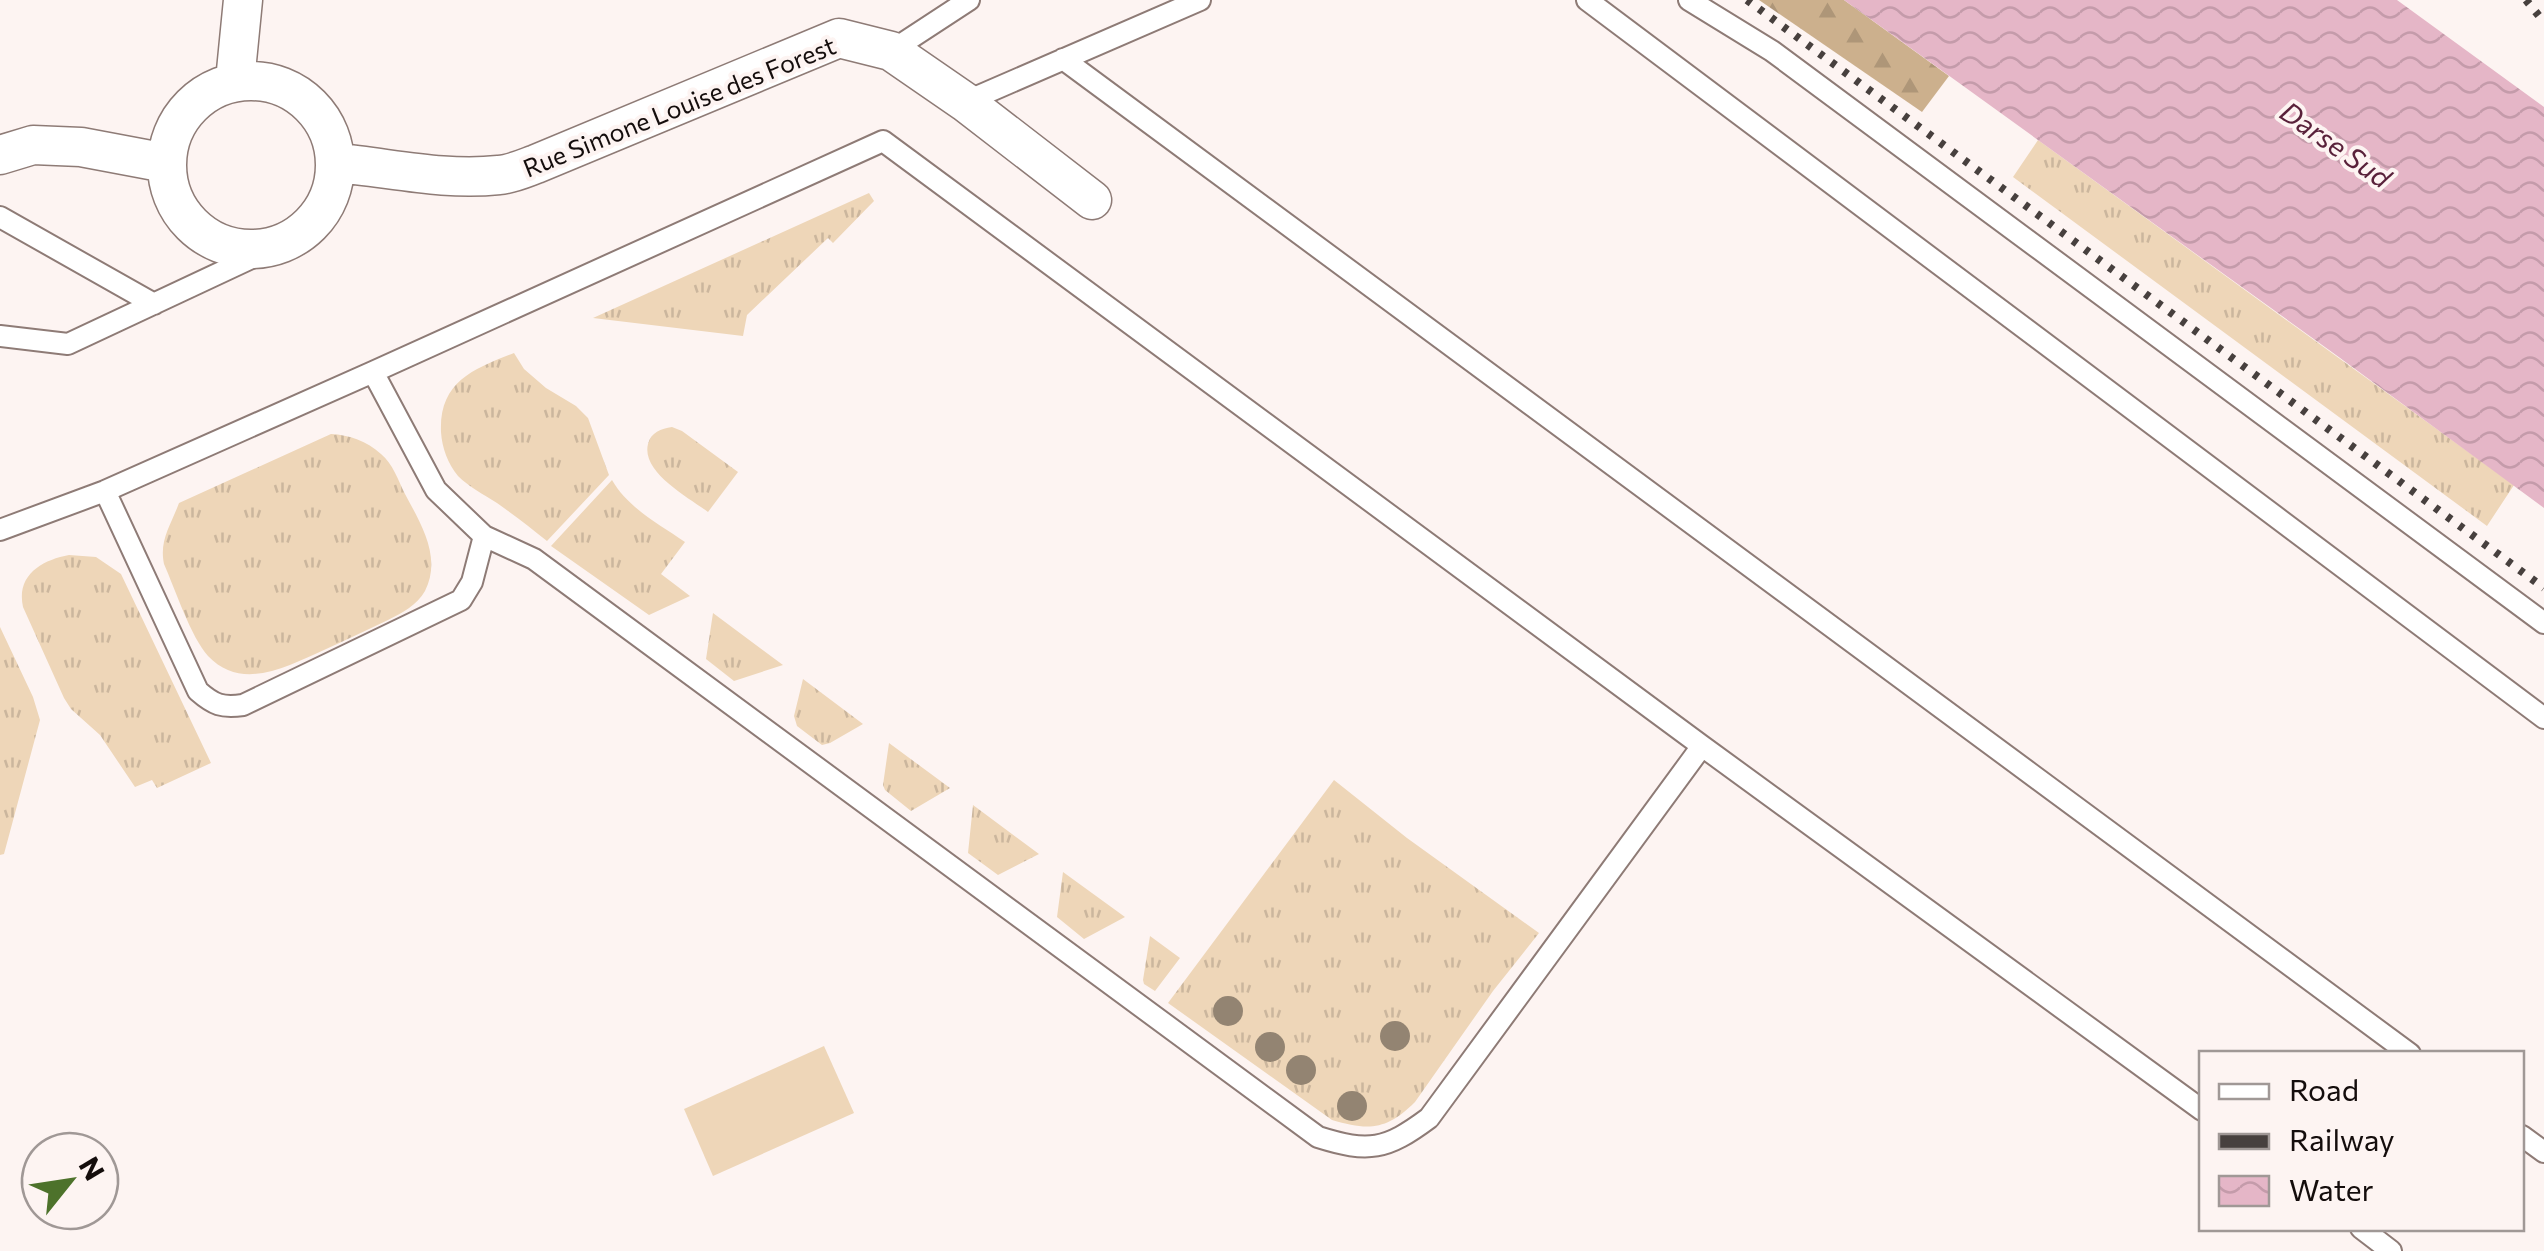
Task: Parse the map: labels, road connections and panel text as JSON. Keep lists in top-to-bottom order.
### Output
{
  "streets": {
    "street": ["Rue Simone Louise des Forest"]
  },
  "water": ["Darse Sud"],
  "legend": ["Road", "Railway", "Water"],
  "north": "top right"
}
